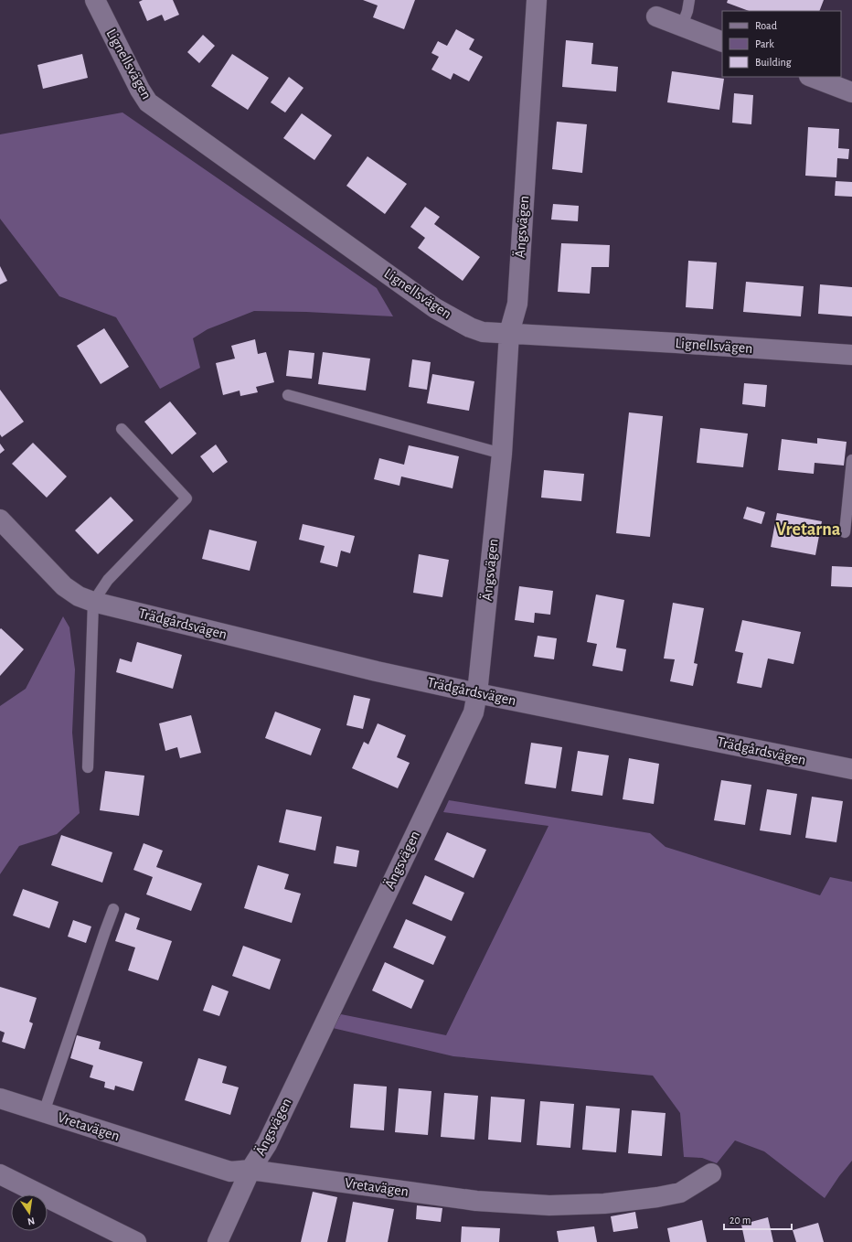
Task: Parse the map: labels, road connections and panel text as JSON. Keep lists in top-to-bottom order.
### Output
{
  "streets": {
    "street": [
      "Lignellsvägen",
      "Ängsvägen",
      "Trädgårdsvägen",
      "Vretavägen"
    ]
  },
  "crossings": [
    ["Lignellsvägen", "Ängsvägen"],
    ["Ängsvägen", "Trädgårdsvägen"],
    ["Ängsvägen", "Vretavägen"]
  ],
  "districts": ["Vretarna"],
  "legend": ["Road", "Park", "Building"],
  "scale_bar": "20 m",
  "north": "bottom"
}
